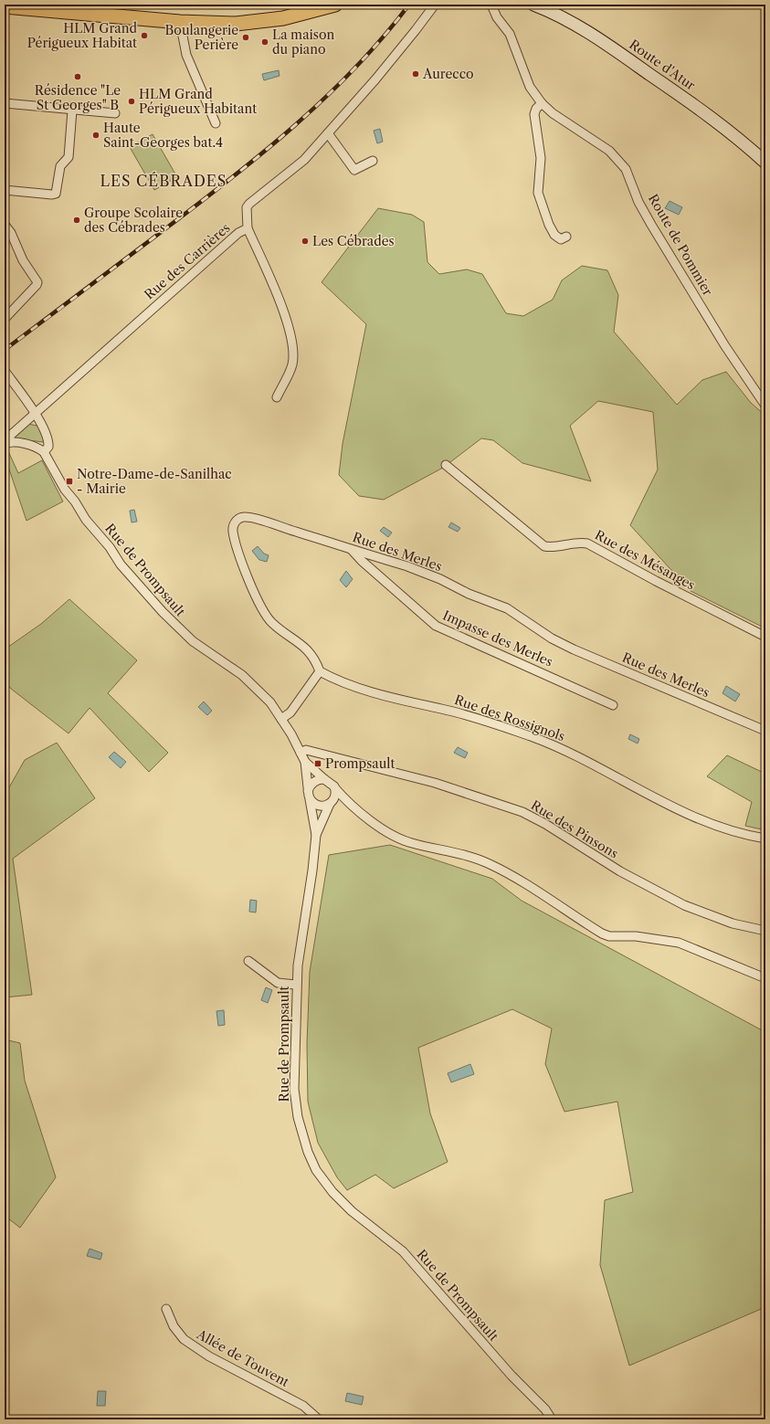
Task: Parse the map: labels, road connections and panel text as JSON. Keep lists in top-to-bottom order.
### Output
{
  "streets": {
    "main road": ["Route d'Atur"],
    "street": [
      "Route de Pommier",
      "Rue des Carrières",
      "Rue des Merles",
      "Rue des Mésanges",
      "Rue de Prompsault",
      "Impasse des Merles",
      "Rue des Rossignols",
      "Rue des Pinsons",
      "Allée de Touvent"
    ]
  },
  "crossings": [
    ["Rue des Merles", "Impasse des Merles"],
    ["Rue des Merles", "Rue des Rossignols"],
    ["Rue de Prompsault", "Rue des Pinsons"]
  ],
  "districts": ["LES CÉBRADES"],
  "places": {
    "other": [
      "HLM Grand Périgueux Habitat",
      "Boulangerie Perière",
      "La maison du piano",
      "Aurecco",
      "Résidence \"Le St Georges\" B",
      "HLM Grand Périgueux Habitant",
      "Haute Saint-Georges bat.4",
      "Groupe Scolaire des Cébrades",
      "Les Cébrades"
    ],
    "transit": ["Notre-Dame-de-Sanilhac - Mairie", "Prompsault"]
  }
}
